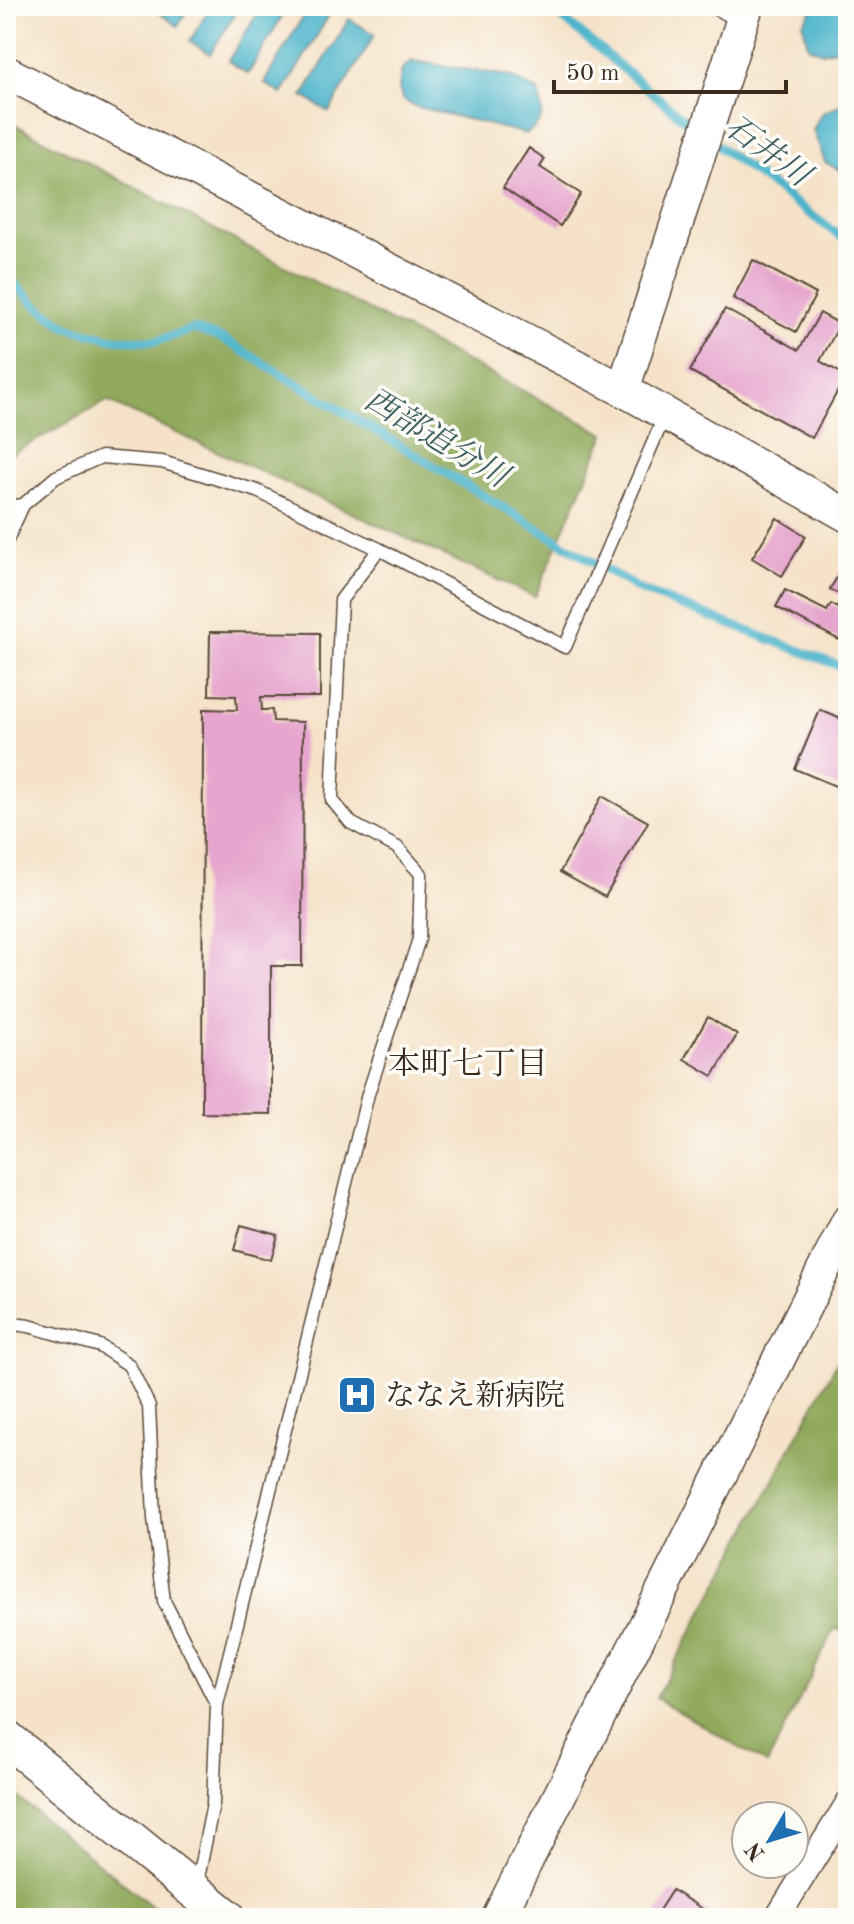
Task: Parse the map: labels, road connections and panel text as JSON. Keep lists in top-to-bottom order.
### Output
{
  "districts": ["本町七丁目"],
  "water": ["石井川", "西部追分川"],
  "places": {
    "hospital": ["ななえ新病院"]
  },
  "scale_bar": "50 m",
  "north": "bottom left"
}
